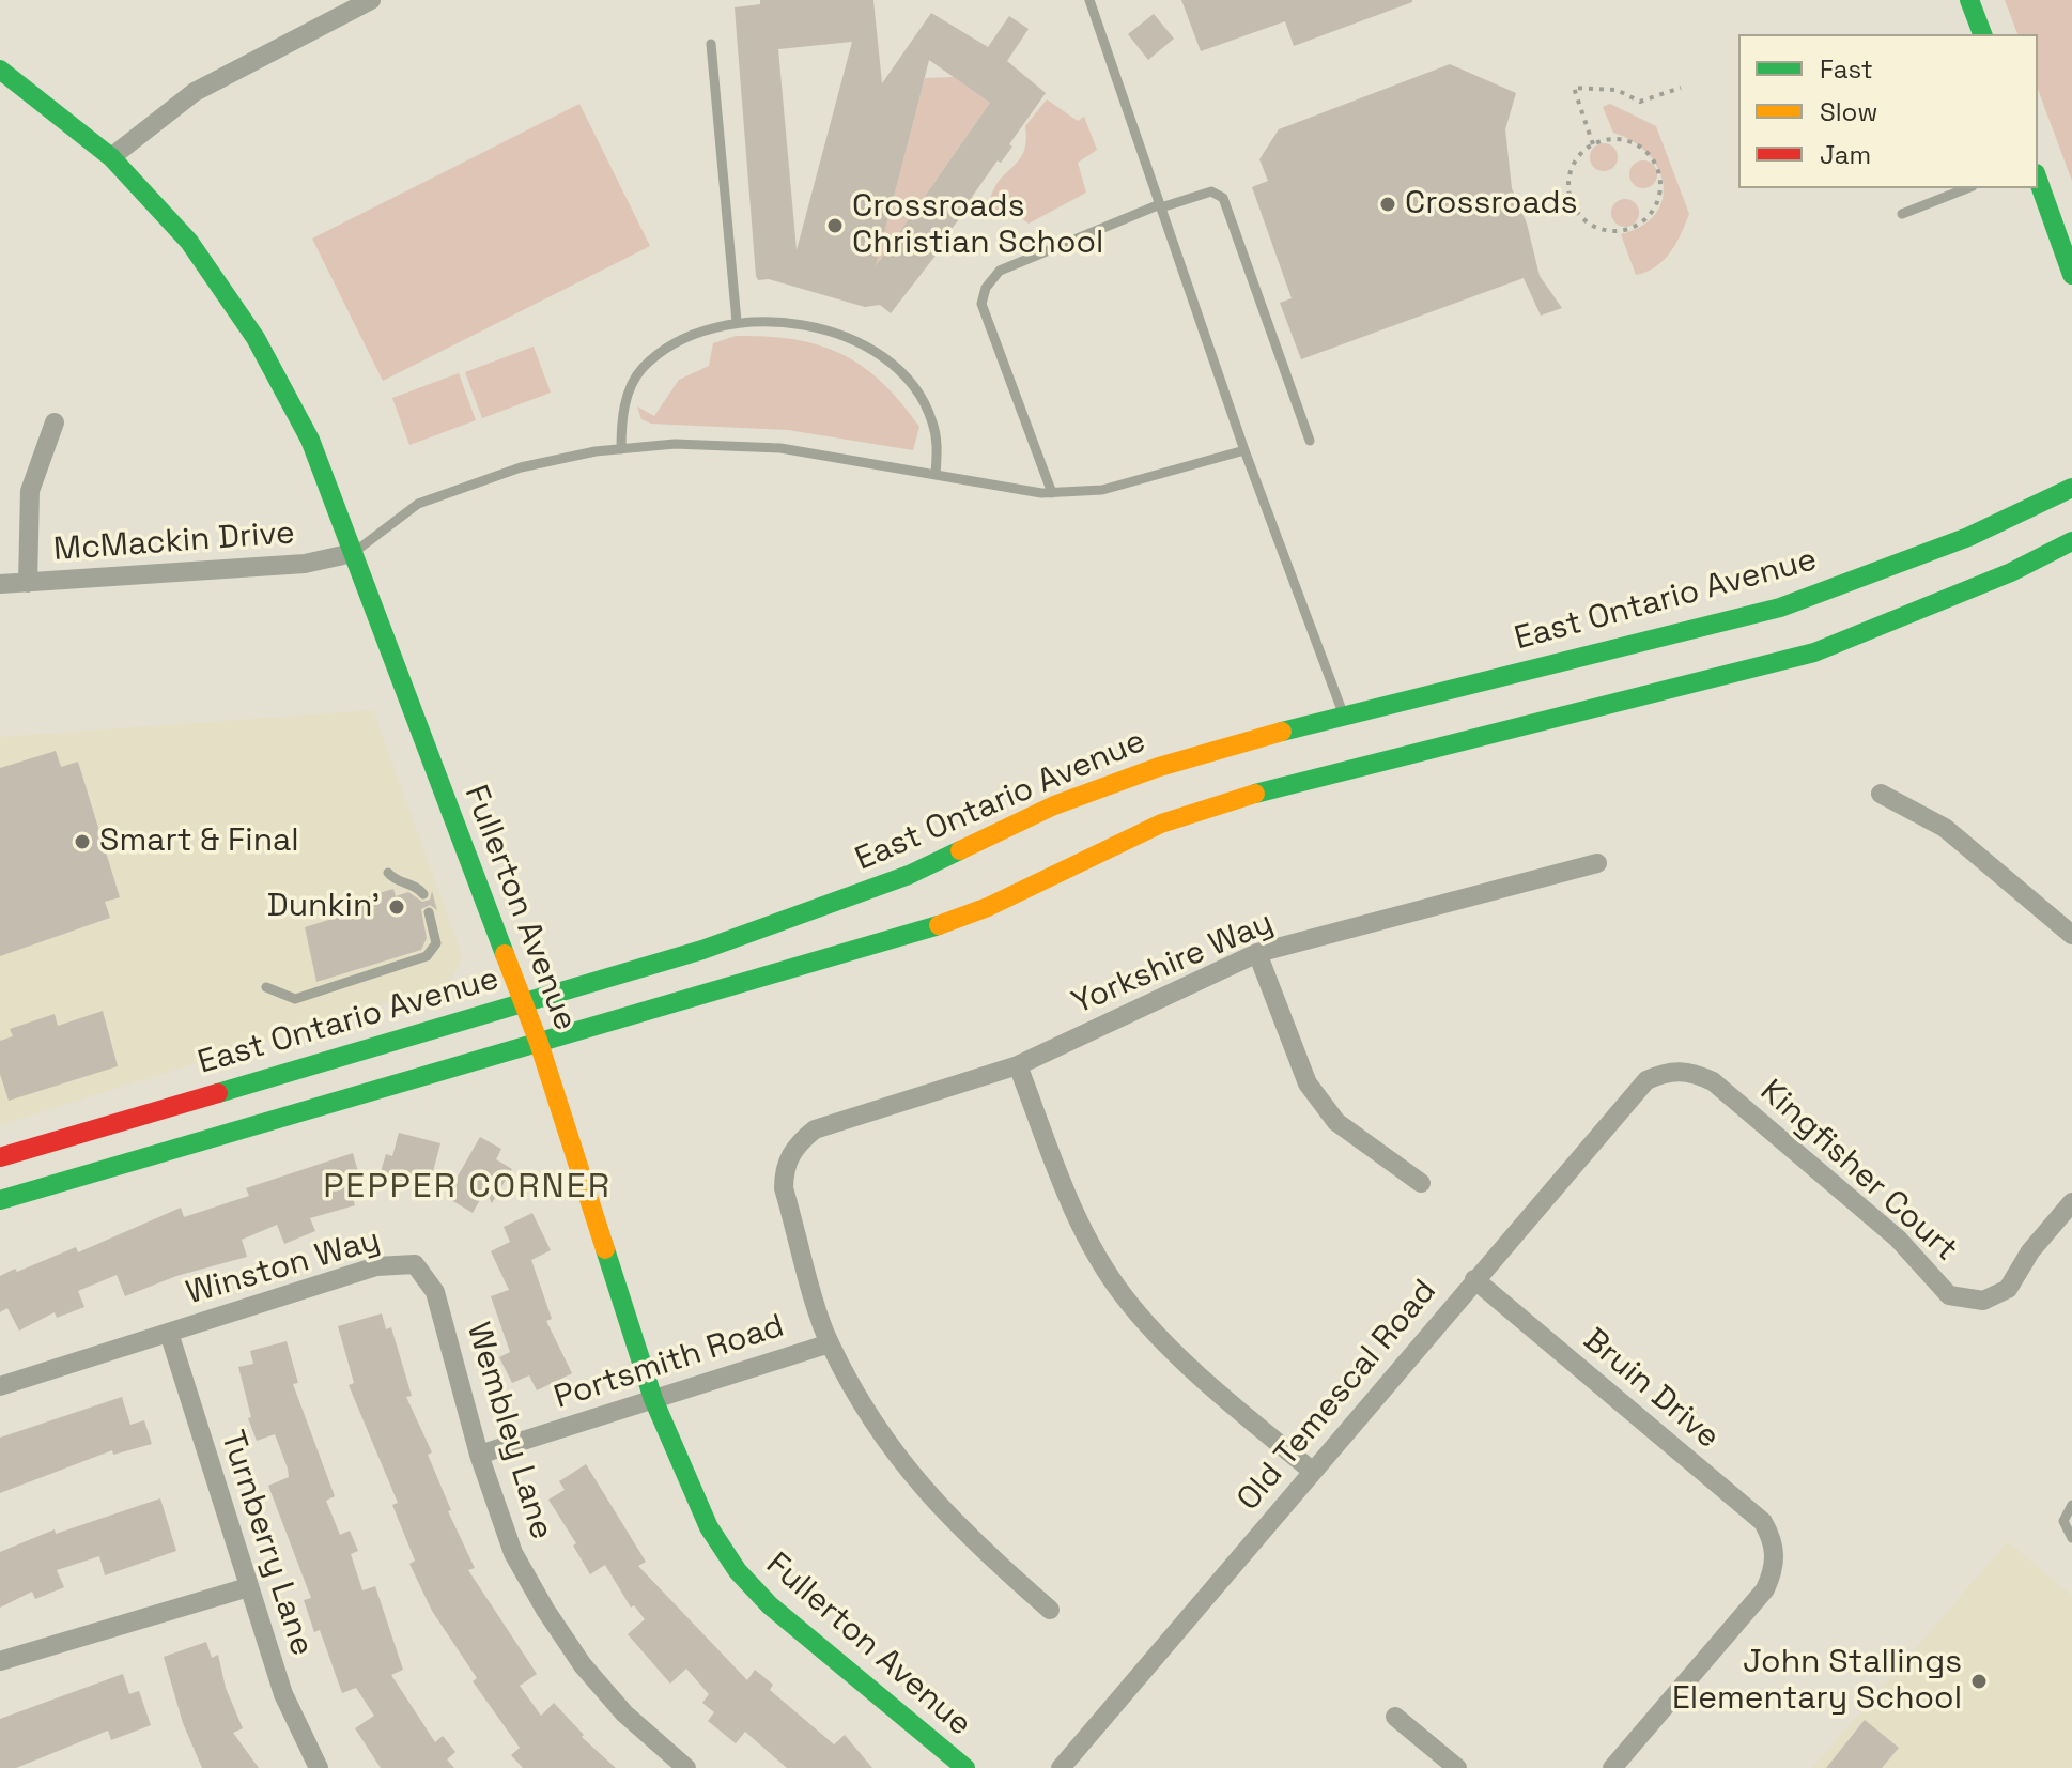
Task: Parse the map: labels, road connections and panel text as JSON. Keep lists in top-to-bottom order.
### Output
{
  "streets": {
    "main road": ["East Ontario Avenue", "Fullerton Avenue"],
    "street": [
      "McMackin Drive",
      "Yorkshire Way",
      "Kingfisher Court",
      "Winston Way",
      "Portsmith Road",
      "Bruin Drive",
      "Old Temescal Road",
      "Wembley Lane",
      "Turnberry Lane"
    ]
  },
  "crossings": [
    ["McMackin Drive", "Fullerton Avenue"],
    ["East Ontario Avenue", "Fullerton Avenue"],
    ["Fullerton Avenue", "Portsmith Road"],
    ["Yorkshire Way", "Portsmith Road"],
    ["Kingfisher Court", "Old Temescal Road"],
    ["Winston Way", "Wembley Lane"],
    ["Winston Way", "Turnberry Lane"],
    ["Portsmith Road", "Wembley Lane"],
    ["Bruin Drive", "Old Temescal Road"]
  ],
  "districts": ["PEPPER CORNER"],
  "places": [
    "Crossroads",
    "Crossroads Christian School",
    "Smart & Final",
    "Dunkin'",
    "John Stallings Elementary School"
  ],
  "legend": ["Fast", "Slow", "Jam"]
}
